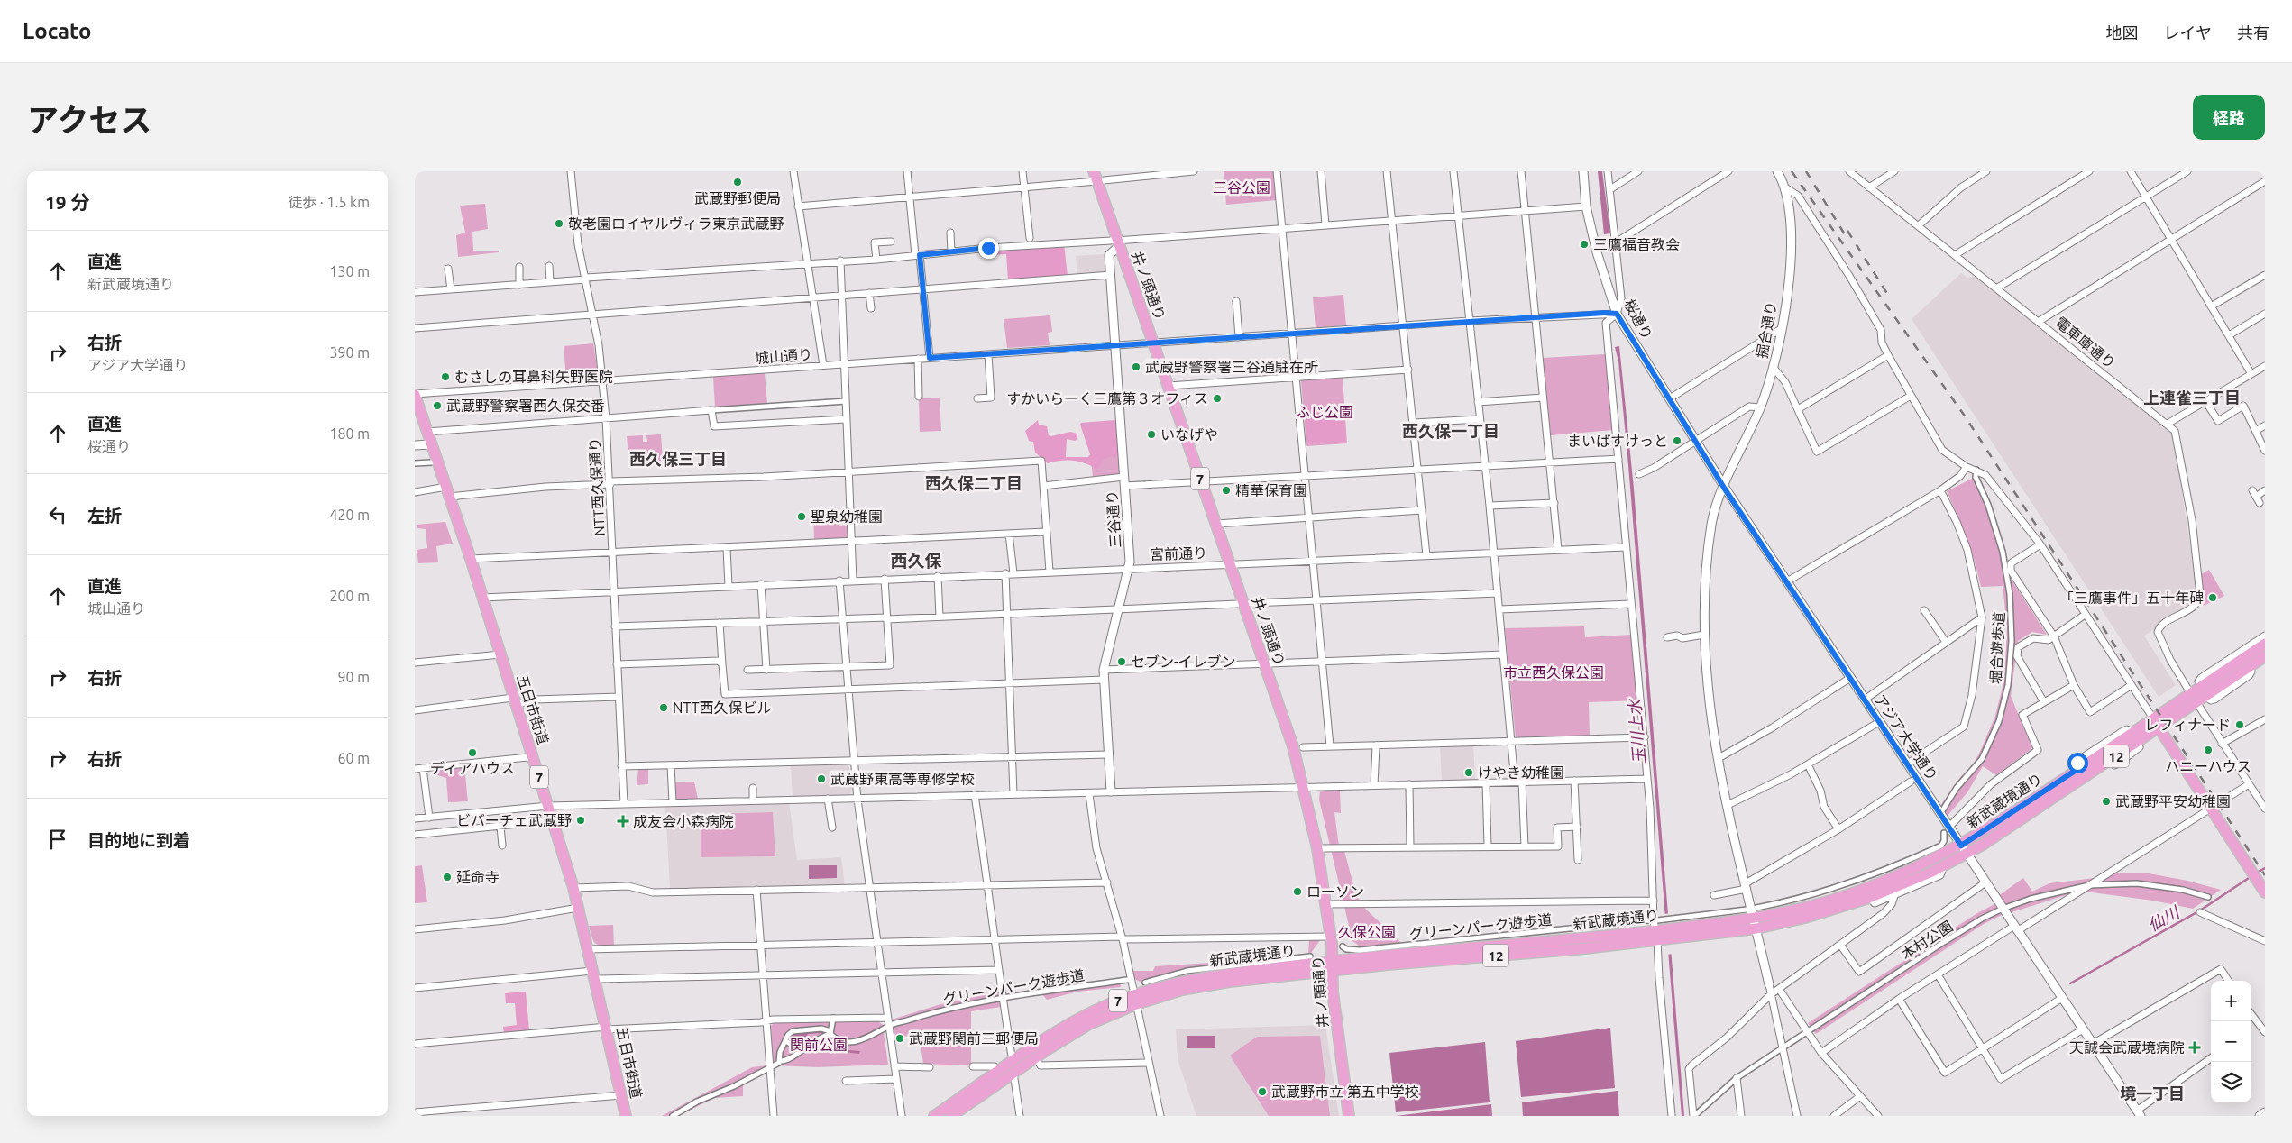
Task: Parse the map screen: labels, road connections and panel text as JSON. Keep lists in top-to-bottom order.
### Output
{
  "streets": {
    "main road": [
      "井ノ頭通り",
      "7",
      "五日市街道",
      "12",
      "新武蔵境通り"
    ],
    "street": [
      "桜通り",
      "掘合通り",
      "電車庫通り",
      "城山通り",
      "NTT西久保通り",
      "三谷通り",
      "宮前通り",
      "堀合遊歩道",
      "アジア大学通り",
      "グリーンパーク遊歩道",
      "本村公園"
    ]
  },
  "crossings": [
    ["井ノ頭通り", "城山通り"],
    ["井ノ頭通り", "三谷通り"],
    ["井ノ頭通り", "宮前通り"],
    ["井ノ頭通り", "新武蔵境通り"],
    ["桜通り", "掘合通り"],
    ["桜通り", "城山通り"],
    ["桜通り", "アジア大学通り"],
    ["掘合通り", "アジア大学通り"],
    ["掘合通り", "新武蔵境通り"],
    ["電車庫通り", "新武蔵境通り"],
    ["城山通り", "NTT西久保通り"],
    ["城山通り", "三谷通り"],
    ["城山通り", "五日市街道"],
    ["NTT西久保通り", "宮前通り"],
    ["三谷通り", "宮前通り"],
    ["宮前通り", "五日市街道"],
    ["堀合遊歩道", "アジア大学通り"],
    ["アジア大学通り", "新武蔵境通り"],
    ["アジア大学通り", "本村公園"]
  ],
  "districts": [
    "上連雀三丁目",
    "西久保一丁目",
    "西久保三丁目",
    "西久保二丁目",
    "西久保",
    "境一丁目"
  ],
  "water": ["玉川上水", "仙川"],
  "parks": [
    "三谷公園",
    "ふじ公園",
    "市立西久保公園",
    "久保公園",
    "関前公園"
  ],
  "places": {
    "other": [
      "武蔵野郵便局",
      "敬老園ロイヤルヴィラ東京武蔵野",
      "三鷹福音教会",
      "武蔵野警察署三谷通駐在所",
      "むさしの耳鼻科矢野医院",
      "すかいらーく三鷹第３オフィス",
      "武蔵野警察署西久保交番",
      "いなげや",
      "まいばすけっと",
      "精華保育園",
      "聖泉幼稚園",
      "「三鷹事件」五十年碑",
      "セブン-イレブン",
      "NTT西久保ビル",
      "レフィナード",
      "ハニーハウス",
      "ディアハウス",
      "けやき幼稚園",
      "武蔵野東高等専修学校",
      "武蔵野平安幼稚園",
      "ビバーチェ武蔵野",
      "延命寺",
      "ローソン",
      "武蔵野関前三郵便局",
      "武蔵野市立 第五中学校"
    ],
    "health": ["成友会小森病院", "天誠会武蔵境病院"]
  },
  "page": {
    "header": "Locato",
    "nav": ["地図", "レイヤ", "共有"],
    "title": "アクセス",
    "buttons": "経路",
    "heading": ["19 分", "徒歩 · 1.5 km"],
    "list": [
      ["直進", "新武蔵境通り", "130 m"],
      ["右折", "アジア大学通り", "390 m"],
      ["直進", "桜通り", "180 m"],
      ["左折", "420 m"],
      ["直進", "城山通り", "200 m"],
      ["右折", "90 m"],
      ["右折", "60 m"],
      "目的地に到着"
    ],
    "map_buttons": ["+", "−"]
  }
}
